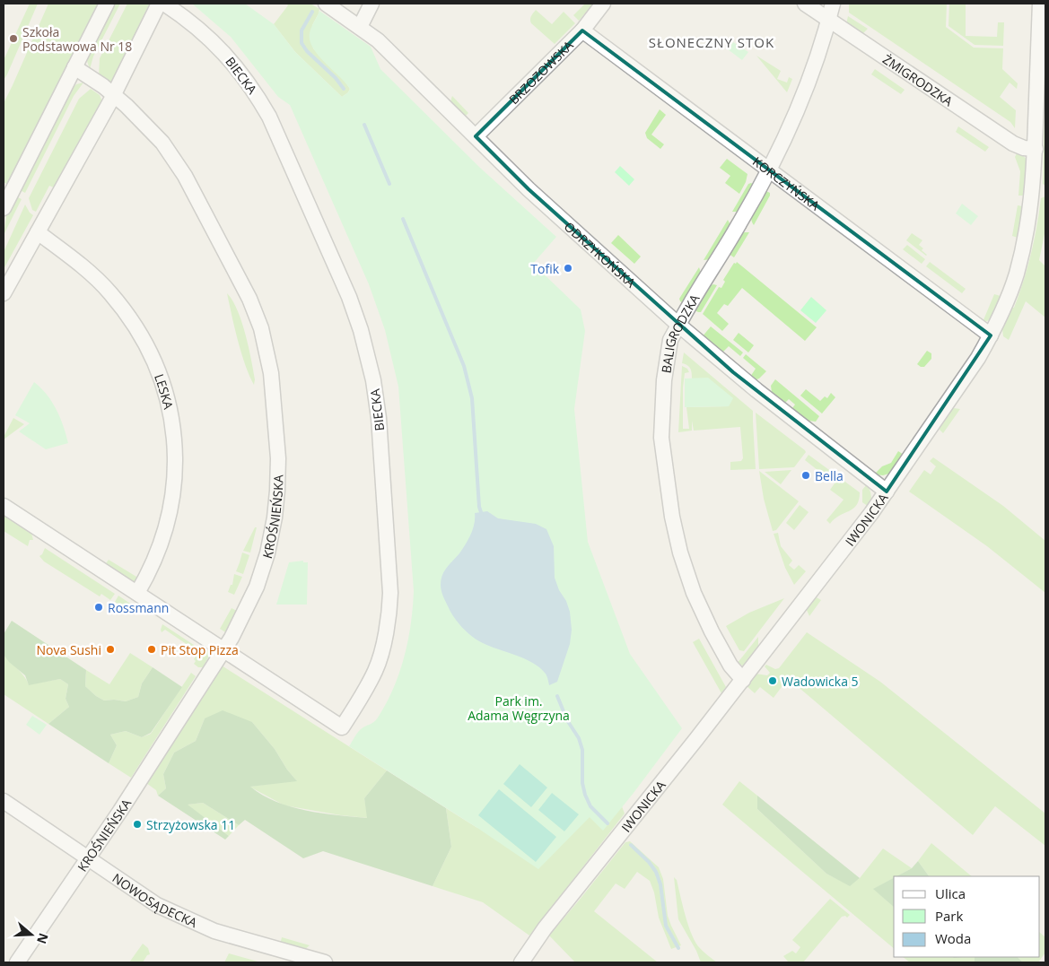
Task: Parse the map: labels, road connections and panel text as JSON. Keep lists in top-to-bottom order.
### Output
{
  "streets": {
    "street": [
      "BRZOZOWSKA",
      "BIECKA",
      "ŻMIGRODZKA",
      "KORCZYŃSKA",
      "ODRZYKOŃSKA",
      "BALIGRODZKA",
      "LESKA",
      "KROŚNIEŃSKA",
      "IWONICKA",
      "NOWOSĄDECKA"
    ]
  },
  "crossings": [
    ["BRZOZOWSKA", "KORCZYŃSKA"],
    ["BRZOZOWSKA", "ODRZYKOŃSKA"],
    ["BIECKA", "KROŚNIEŃSKA"],
    ["ŻMIGRODZKA", "BALIGRODZKA"],
    ["ŻMIGRODZKA", "IWONICKA"],
    ["KORCZYŃSKA", "BALIGRODZKA"],
    ["KORCZYŃSKA", "IWONICKA"],
    ["ODRZYKOŃSKA", "BALIGRODZKA"],
    ["ODRZYKOŃSKA", "IWONICKA"],
    ["BALIGRODZKA", "IWONICKA"],
    ["KROŚNIEŃSKA", "NOWOSĄDECKA"]
  ],
  "districts": ["SŁONECZNY STOK"],
  "parks": ["Park im. Adama Węgrzyna"],
  "places": [
    "Szkoła Podstawowa Nr 18",
    "Tofik",
    "Bella",
    "Rossmann",
    "Nova Sushi",
    "Pit Stop Pizza",
    "Wadowicka 5",
    "Strzyżowska 11"
  ],
  "legend": ["Ulica", "Park", "Woda"],
  "north": "right"
}
